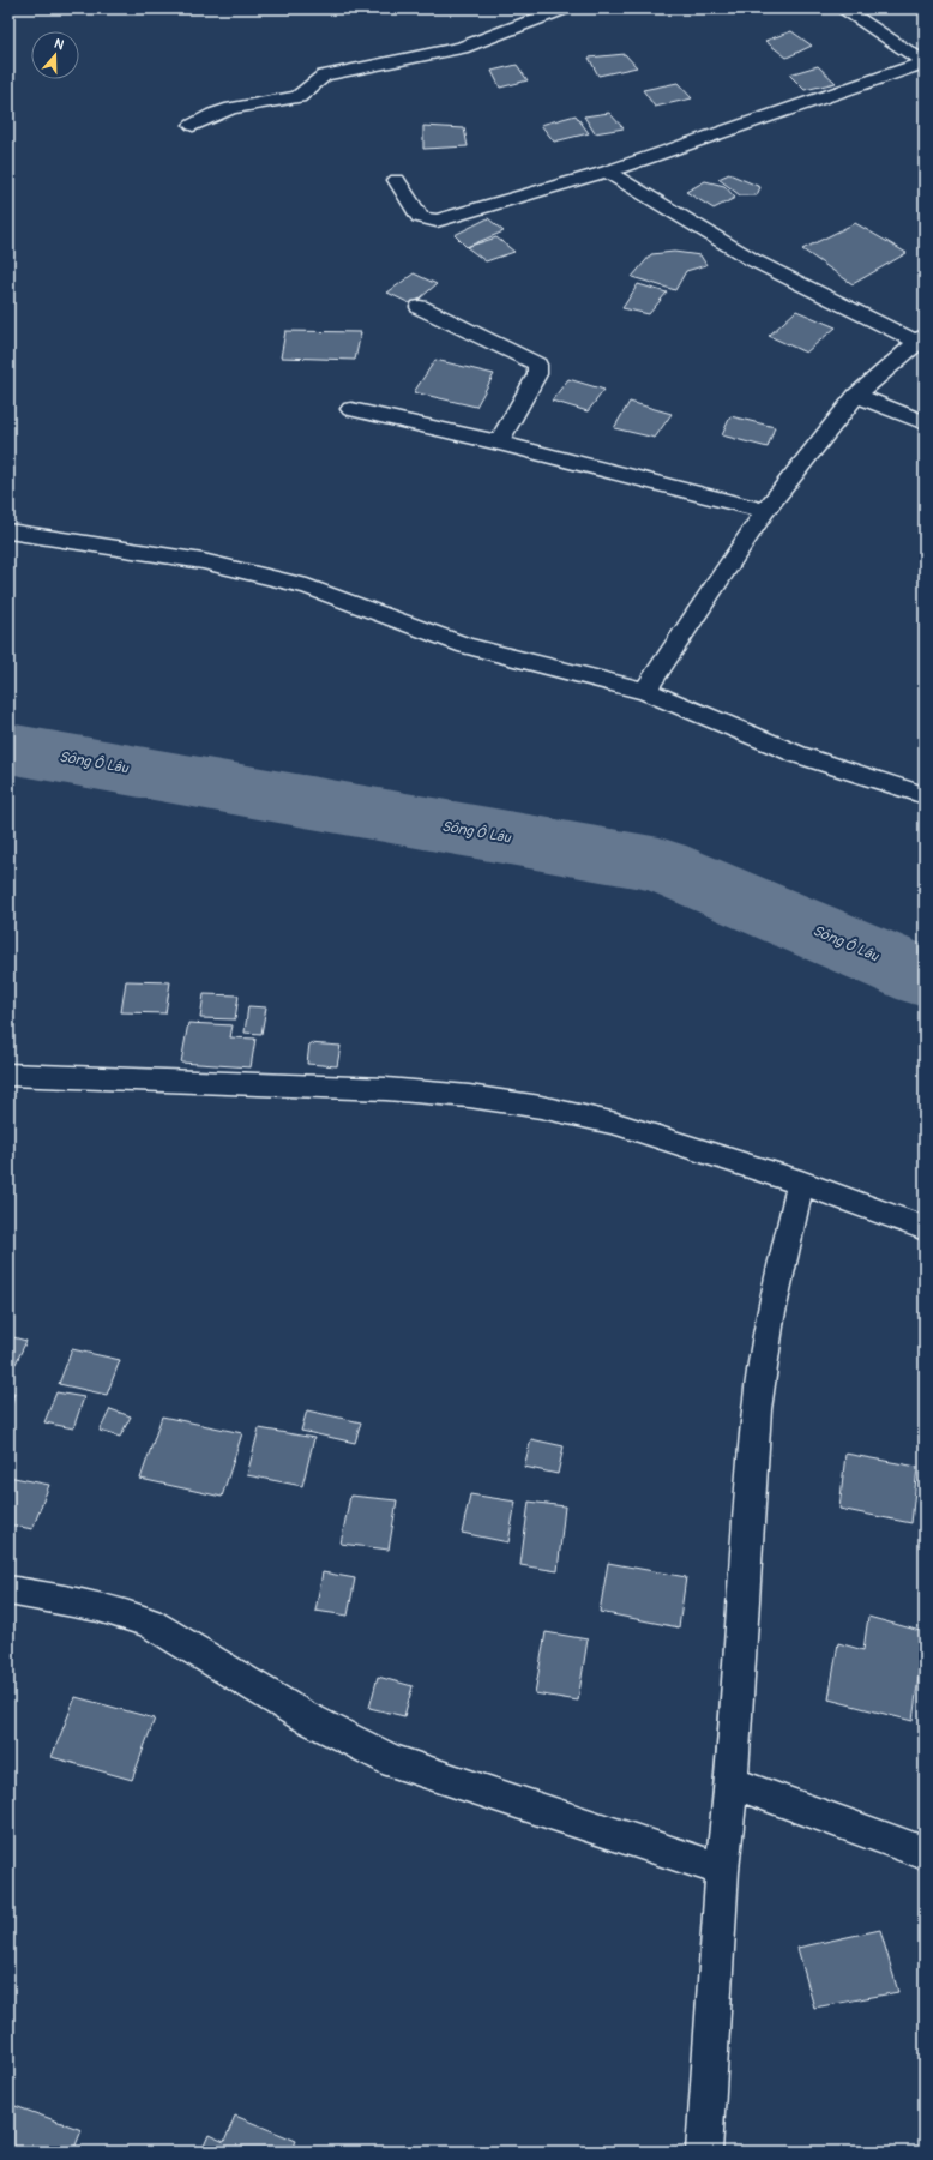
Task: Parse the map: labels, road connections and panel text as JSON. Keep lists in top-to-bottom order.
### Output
{
  "water": ["Sông Ô Lâu"],
  "north": "top"
}
